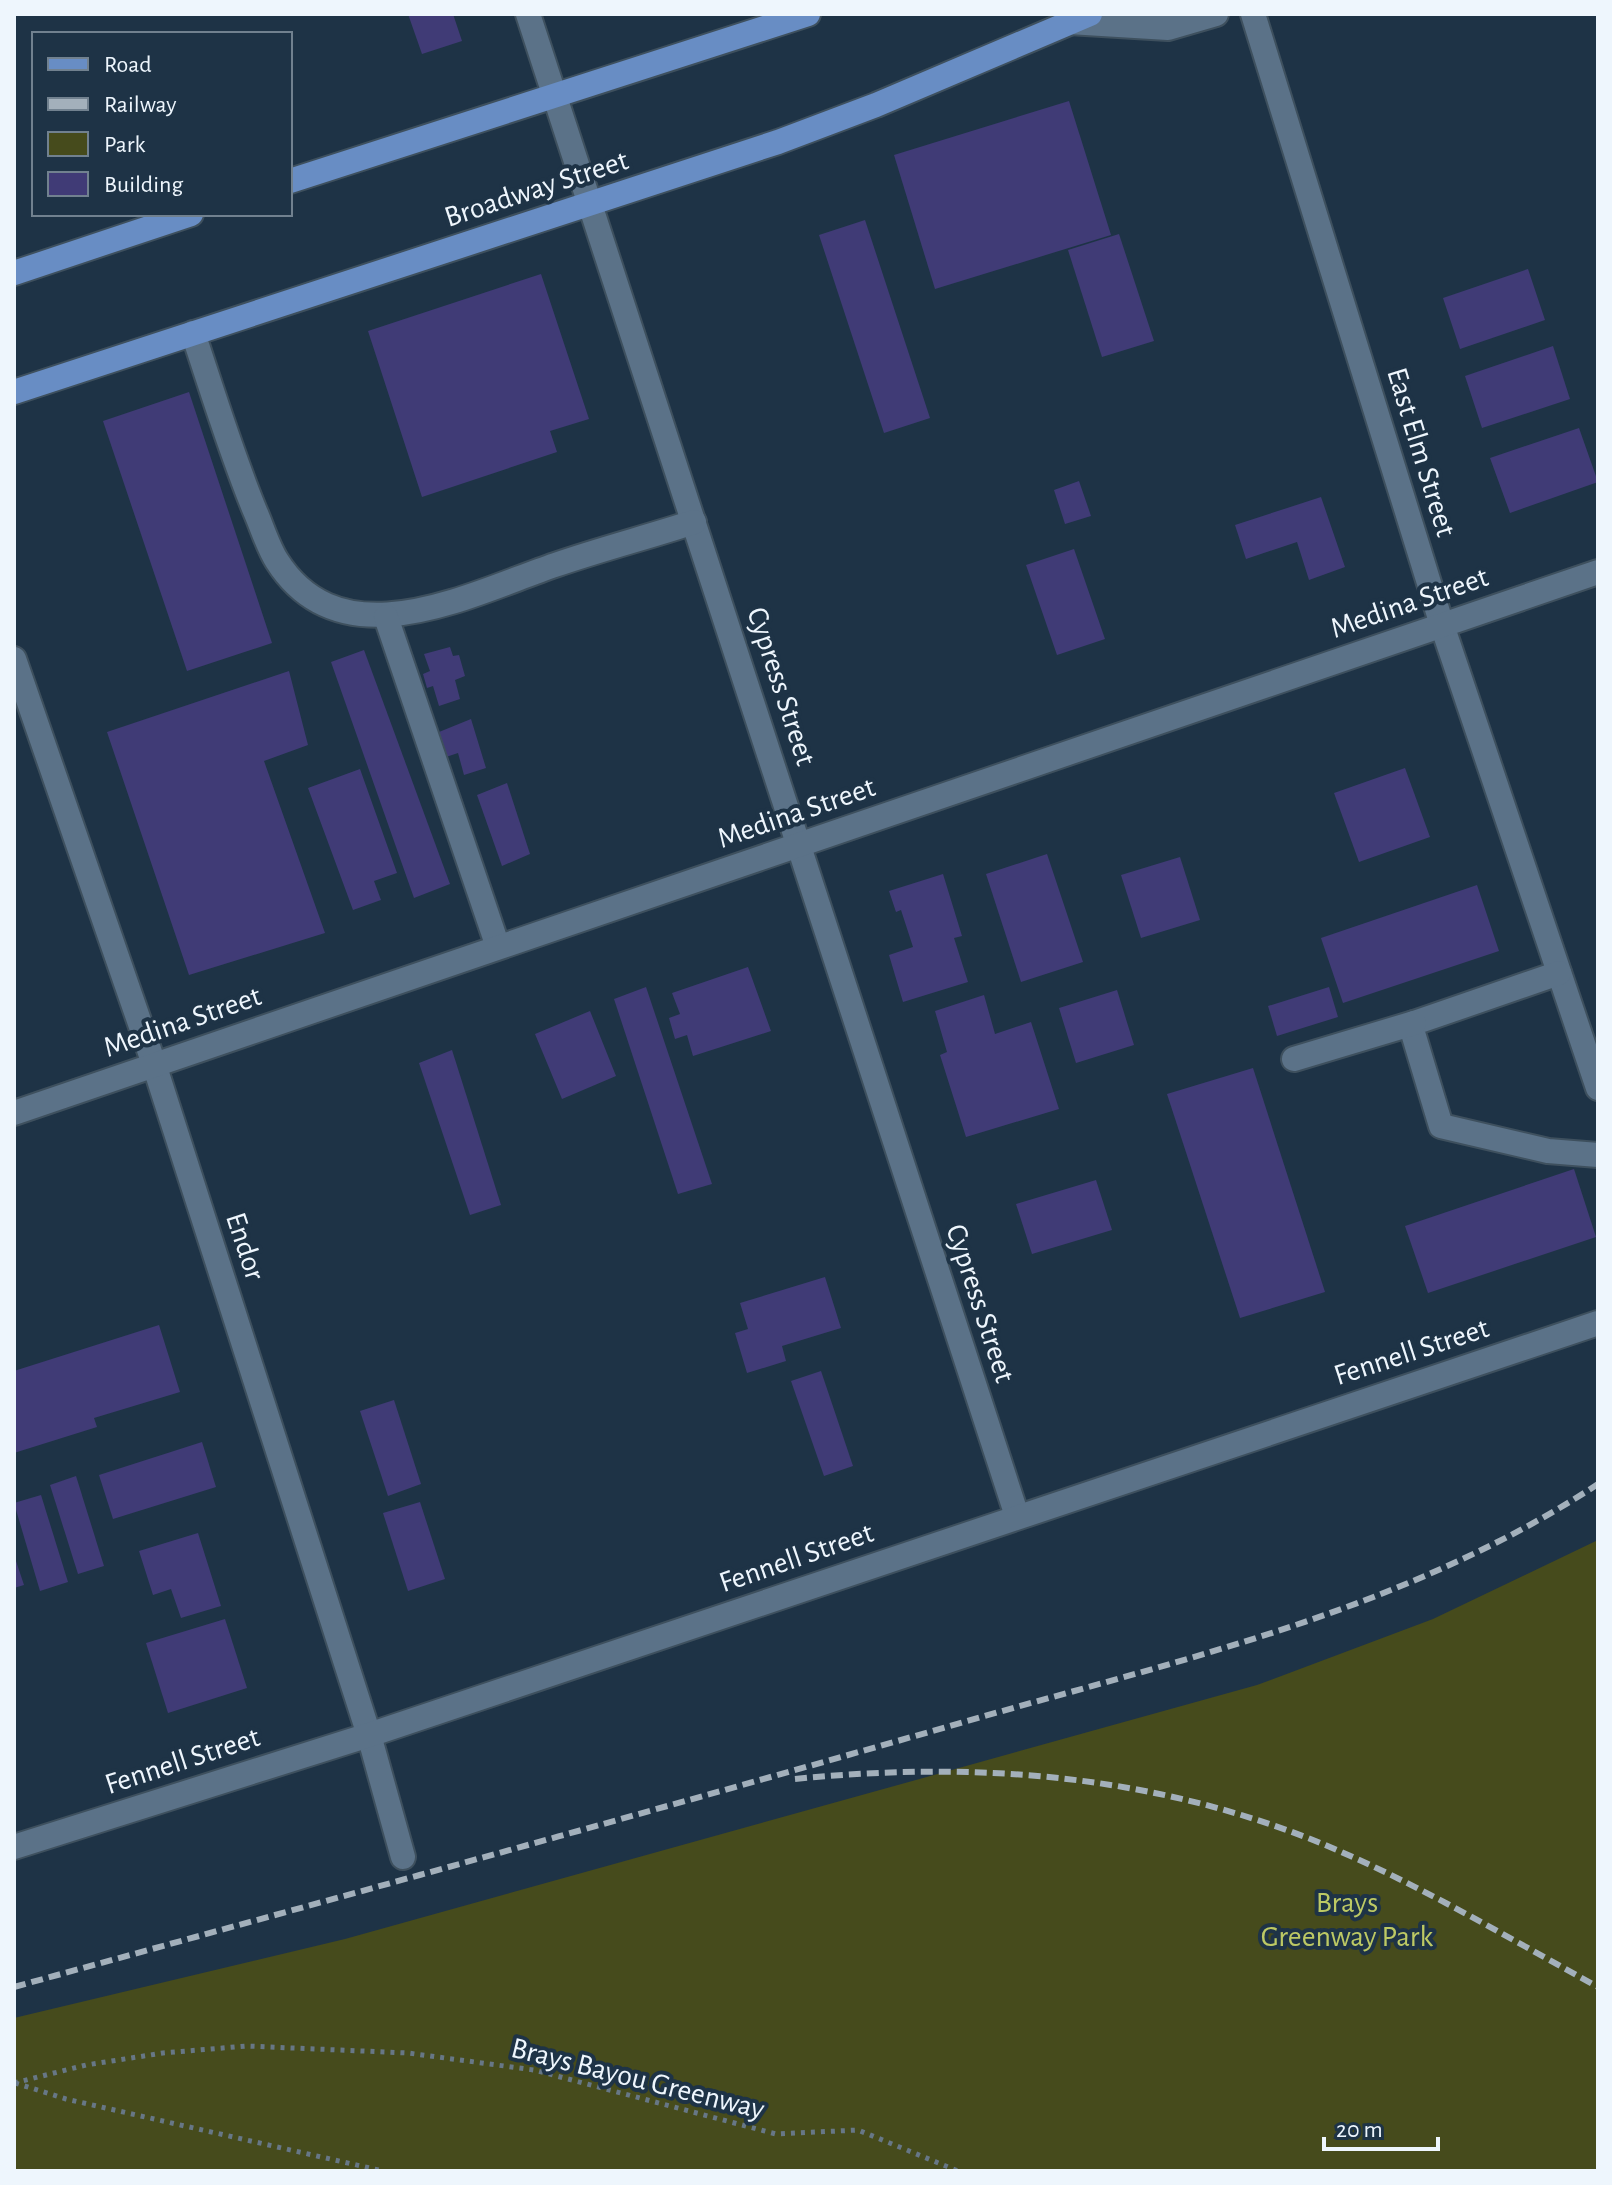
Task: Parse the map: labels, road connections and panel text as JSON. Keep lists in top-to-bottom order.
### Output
{
  "streets": {
    "main road": ["Broadway Street"],
    "street": [
      "East Elm Street",
      "Medina Street",
      "Cypress Street",
      "Endor",
      "Fennell Street"
    ],
    "path": ["Brays Bayou Greenway"]
  },
  "crossings": [
    ["Broadway Street", "Cypress Street"],
    ["East Elm Street", "Medina Street"],
    ["Medina Street", "Cypress Street"],
    ["Medina Street", "Endor"],
    ["Cypress Street", "Fennell Street"],
    ["Endor", "Fennell Street"]
  ],
  "parks": ["Brays Greenway Park"],
  "legend": [
    "Road",
    "Railway",
    "Park",
    "Building"
  ],
  "scale_bar": "20 m"
}
